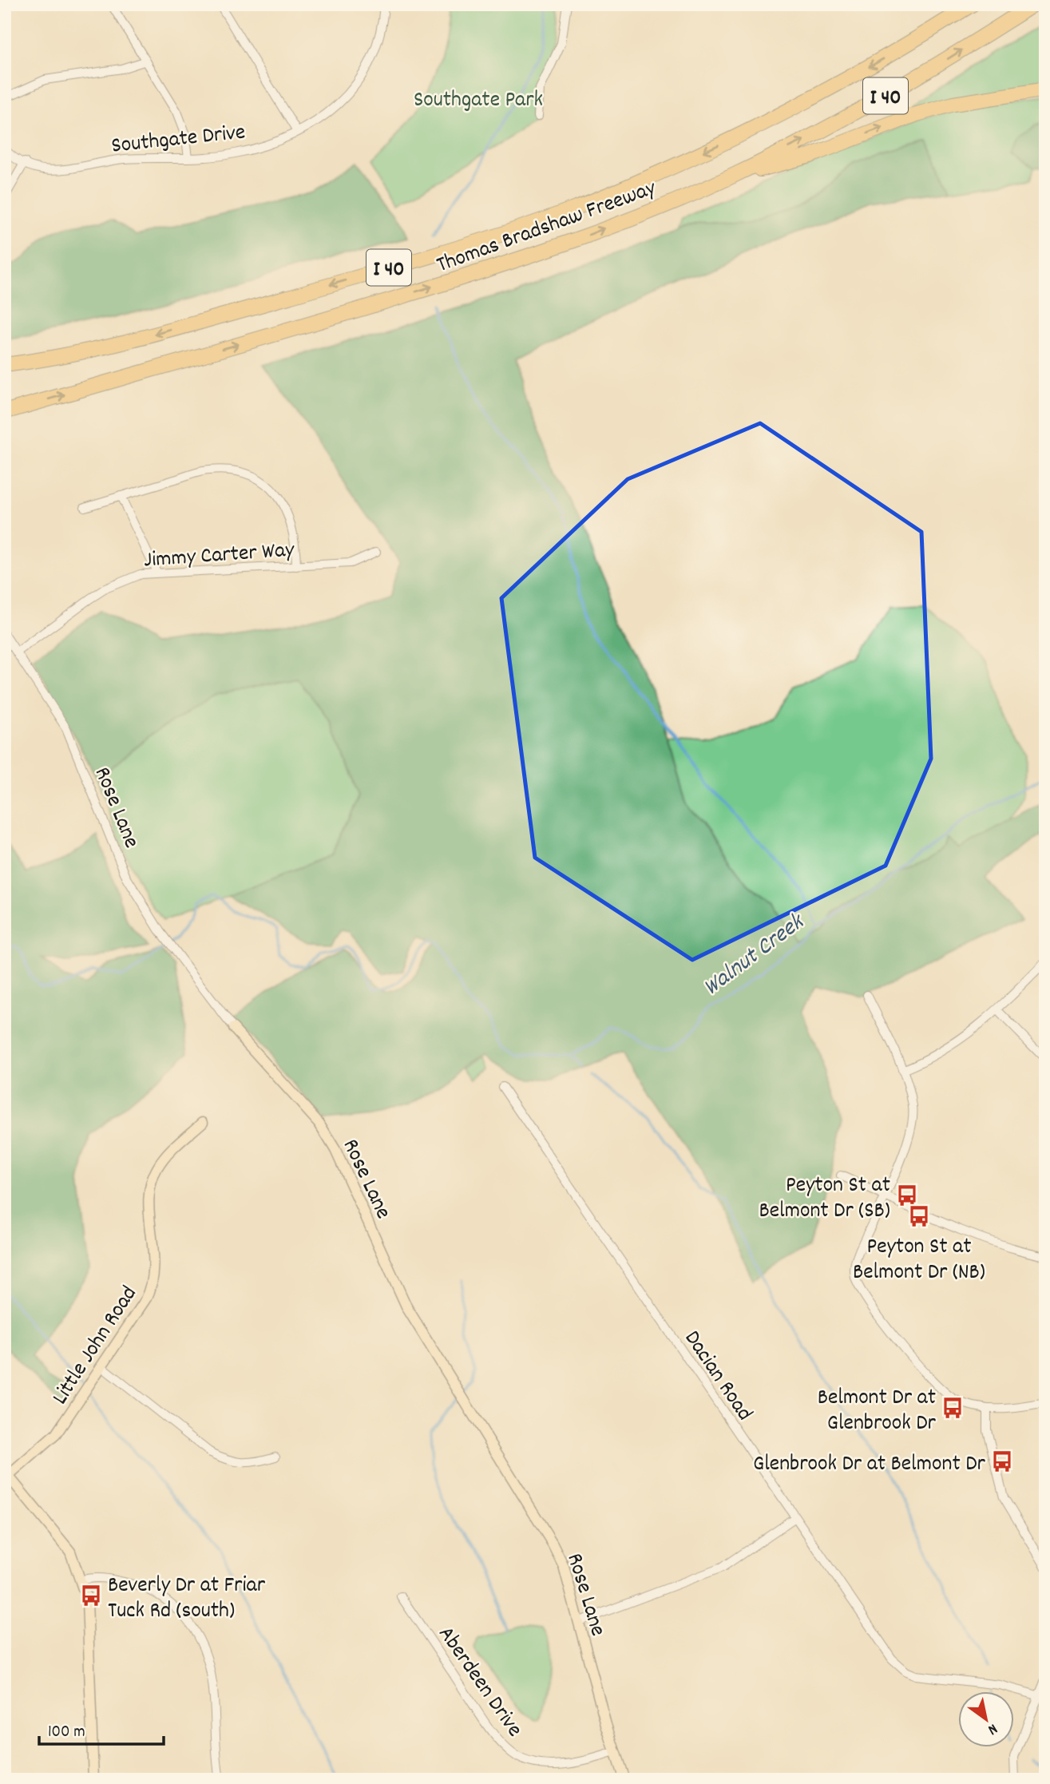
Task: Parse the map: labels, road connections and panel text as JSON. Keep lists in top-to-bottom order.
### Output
{
  "streets": {
    "highway": ["I 40", "Thomas Bradshaw Freeway"],
    "street": [
      "Southgate Drive",
      "Jimmy Carter Way",
      "Rose Lane",
      "Little John Road",
      "Dacian Road",
      "Aberdeen Drive"
    ]
  },
  "crossings": [
    ["Jimmy Carter Way", "Rose Lane"],
    ["Rose Lane", "Aberdeen Drive"]
  ],
  "water": ["Walnut Creek"],
  "parks": ["Southgate Park"],
  "places": {
    "bus stop": [
      "Peyton St at Belmont Dr (SB)",
      "Peyton St at Belmont Dr (NB)",
      "Belmont Dr at Glenbrook Dr",
      "Glenbrook Dr at Belmont Dr",
      "Beverly Dr at Friar Tuck Rd (south)"
    ]
  },
  "scale_bar": "100 m",
  "north": "bottom right"
}
